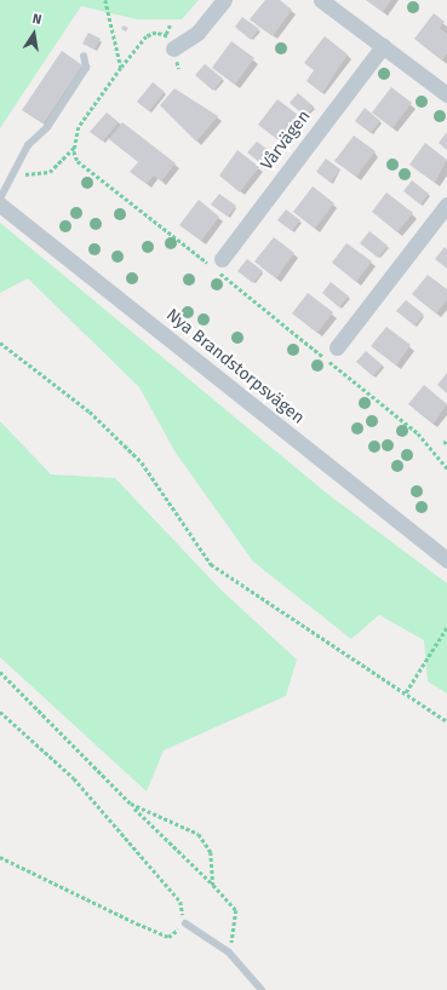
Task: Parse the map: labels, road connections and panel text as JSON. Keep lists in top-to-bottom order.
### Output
{
  "streets": {
    "street": ["Vårvägen", "Nya Brandstorpsvägen"]
  },
  "north": "top"
}
